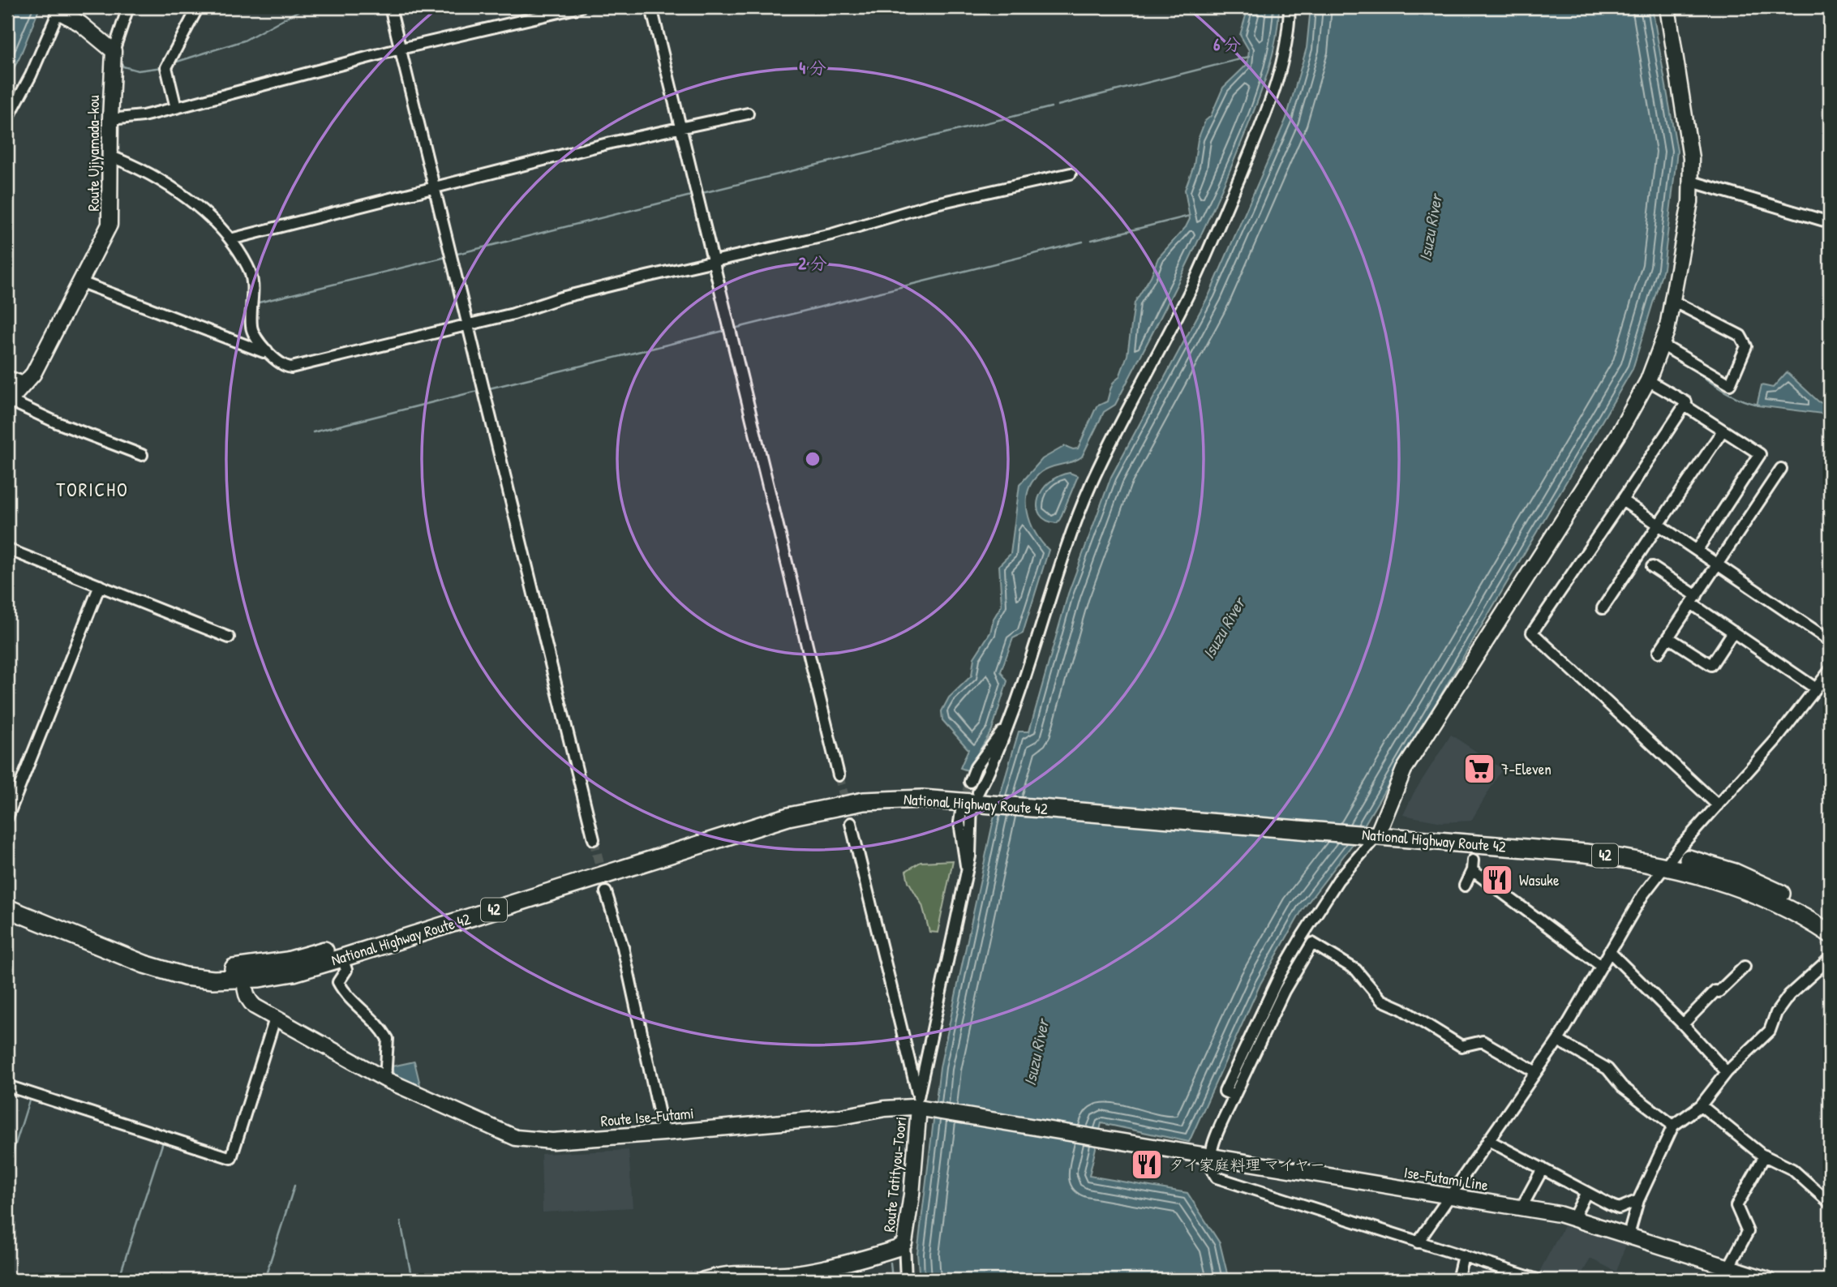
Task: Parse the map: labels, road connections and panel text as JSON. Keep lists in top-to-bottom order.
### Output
{
  "streets": {
    "highway": ["National Highway Route 42", "42"],
    "main road": [
      "Route Ujiyamada-kou",
      "Route Ise-Futami",
      "Route Tatityou-Toori",
      "Ise-Futami Line"
    ]
  },
  "crossings": [
    ["National Highway Route 42", "Route Ise-Futami"],
    ["Route Ise-Futami", "Route Tatityou-Toori"],
    ["Route Ise-Futami", "Ise-Futami Line"]
  ],
  "districts": ["TORICHO"],
  "water": ["Isuzu River"],
  "places": {
    "supermarket": ["7-Eleven"],
    "restaurant": ["Wasuke", "タイ家庭料理 マイヤー"]
  },
  "rings": ["6 分", "4 分", "2 分"]
}
